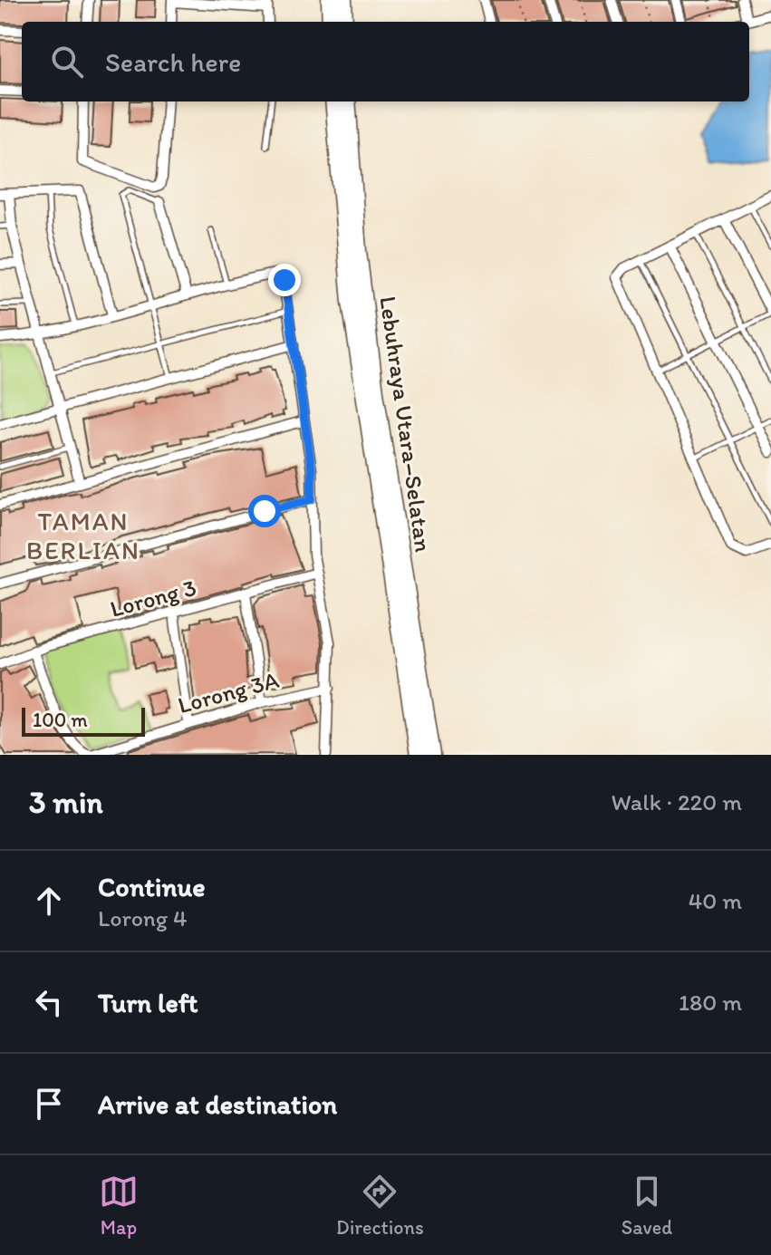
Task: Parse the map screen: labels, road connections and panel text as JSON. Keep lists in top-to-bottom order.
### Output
{
  "streets": {
    "highway": ["Lebuhraya Utara–Selatan"],
    "street": ["Lorong 3", "Lorong 3A"]
  },
  "crossings": [
    ["Lorong 3", "Lorong 3A"]
  ],
  "districts": ["TAMAN BERLIAN"],
  "scale_bar": "100 m",
  "page": {
    "search": "Search here",
    "scale": "100 m",
    "heading": ["3 min", "Walk · 220 m"],
    "list": [
      ["Continue", "Lorong 4", "40 m"],
      ["Turn left", "180 m"],
      "Arrive at destination"
    ],
    "nav": ["Map", "Directions", "Saved"]
  }
}
